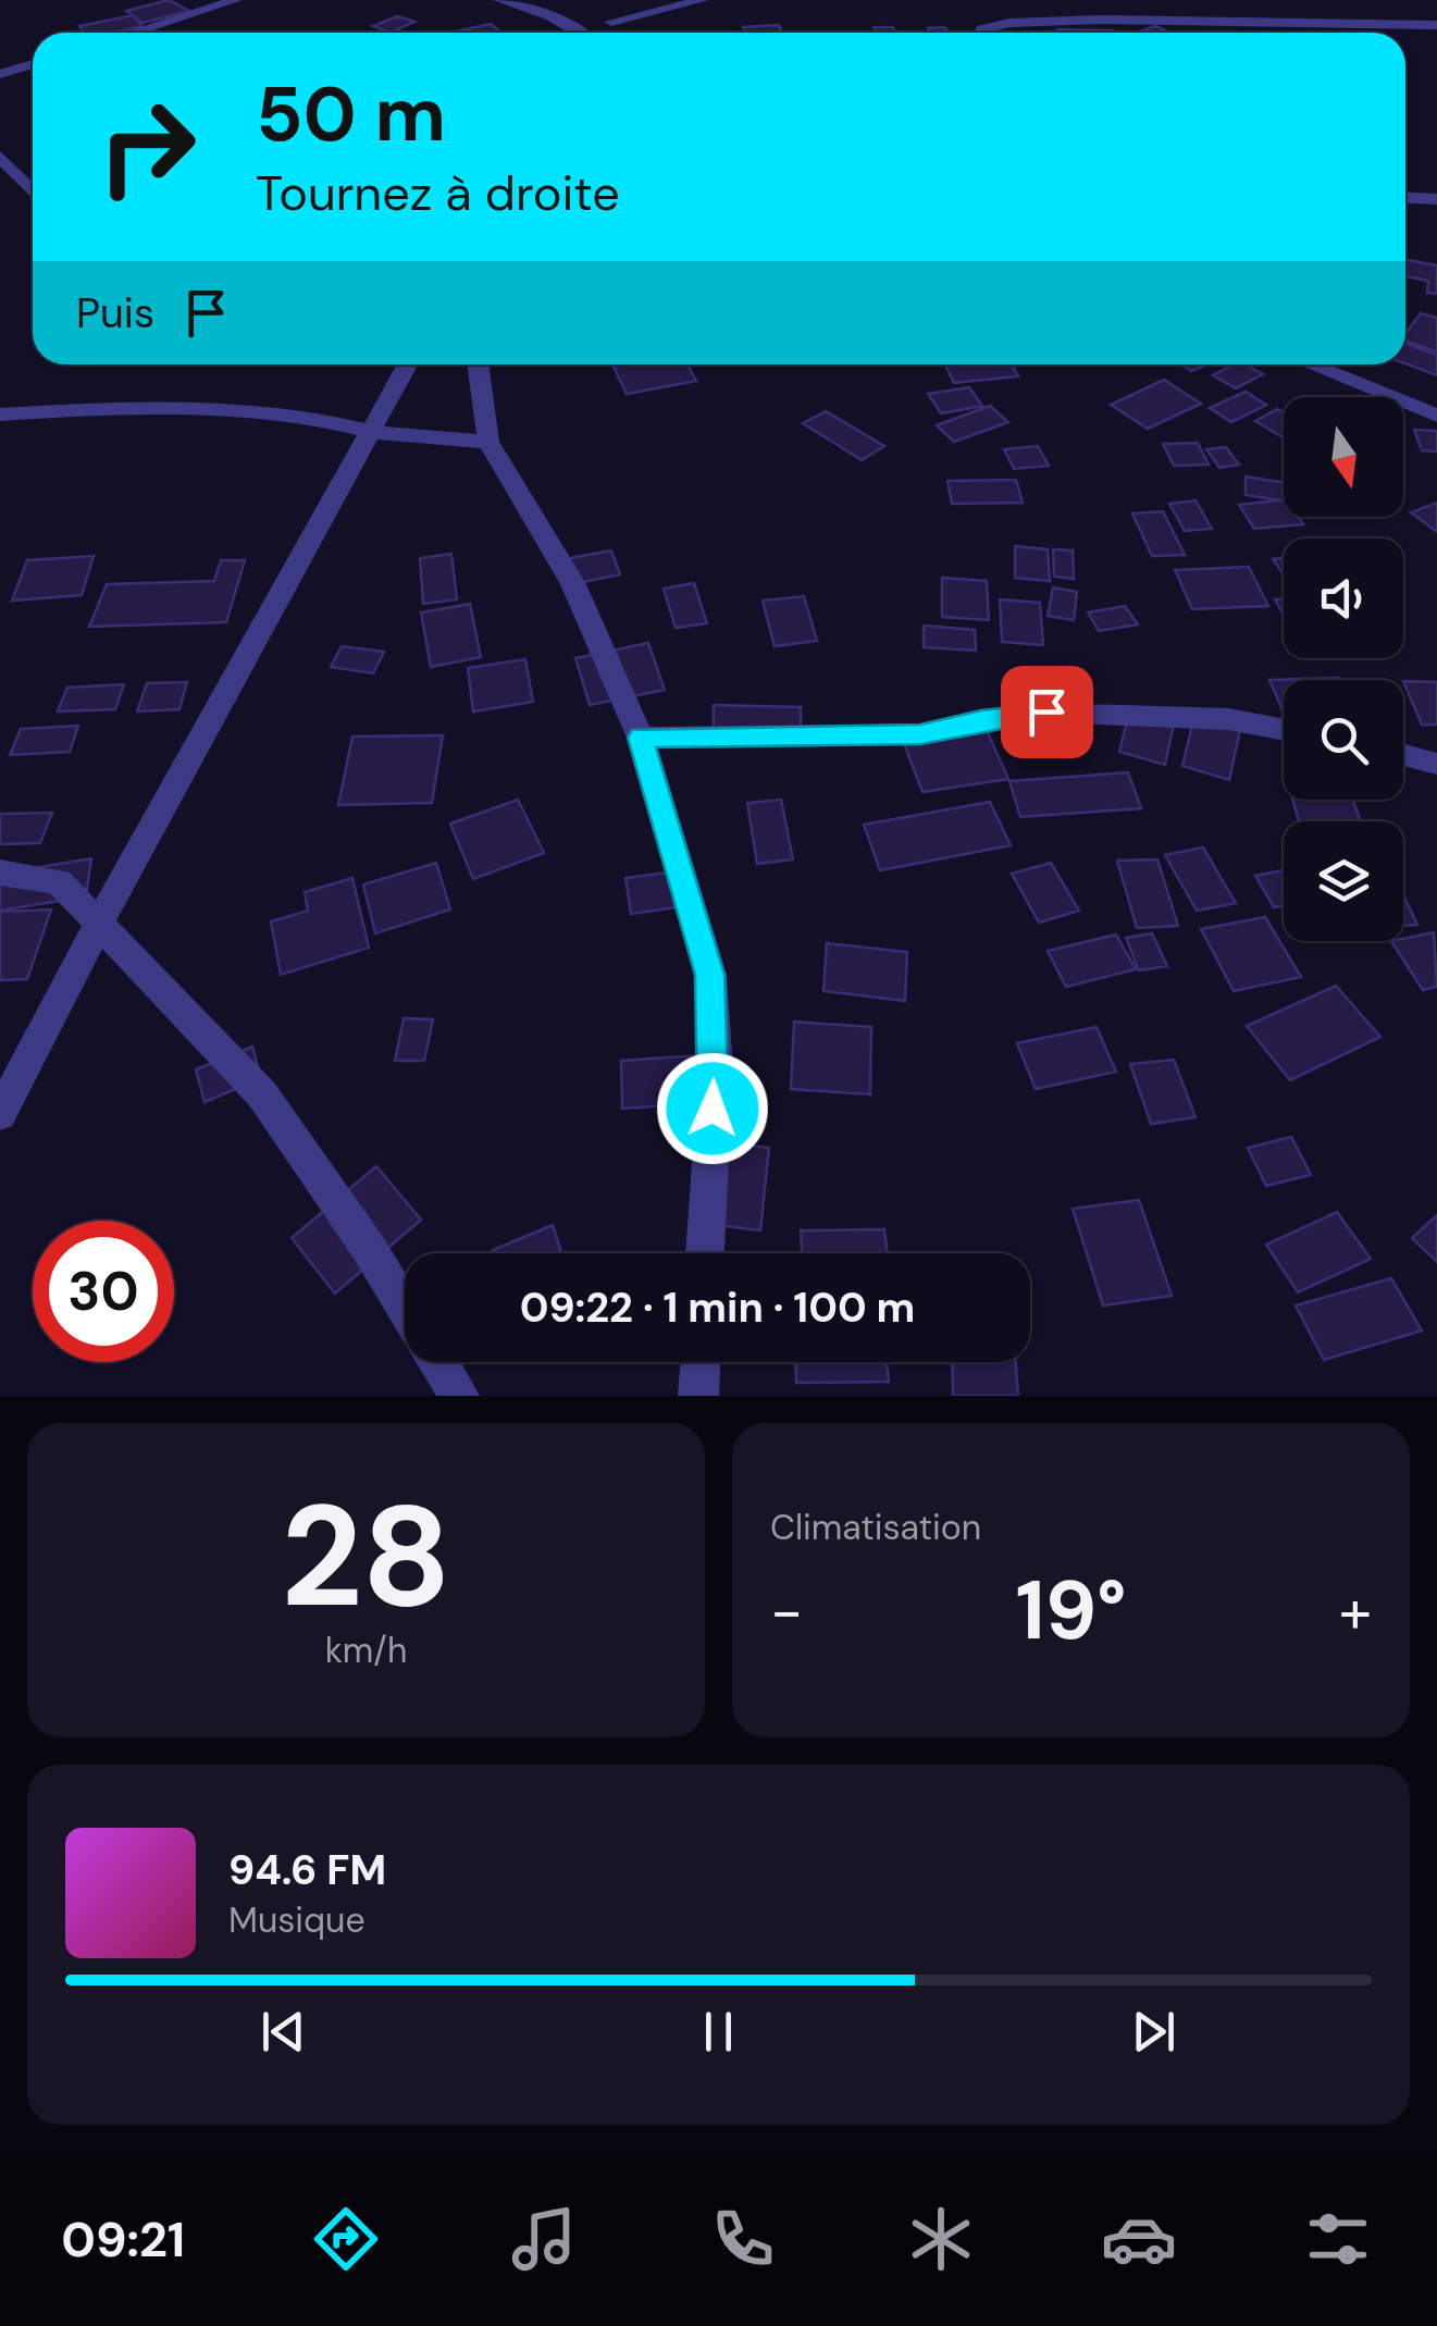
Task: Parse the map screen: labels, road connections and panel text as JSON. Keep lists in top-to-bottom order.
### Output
{
  "north": "bottom",
  "page": {
    "turn": ["50 m", "Tournez à droite"],
    "then": "Puis",
    "limit": "30",
    "trip": "09:22 · 1 min · 100 m",
    "tile": [
      ["28", "km/h"],
      "Climatisation"
    ],
    "heat": ["−", "19°", "+"],
    "song": ["94.6 FM", "Musique"],
    "tabs": "09:21"
  }
}
